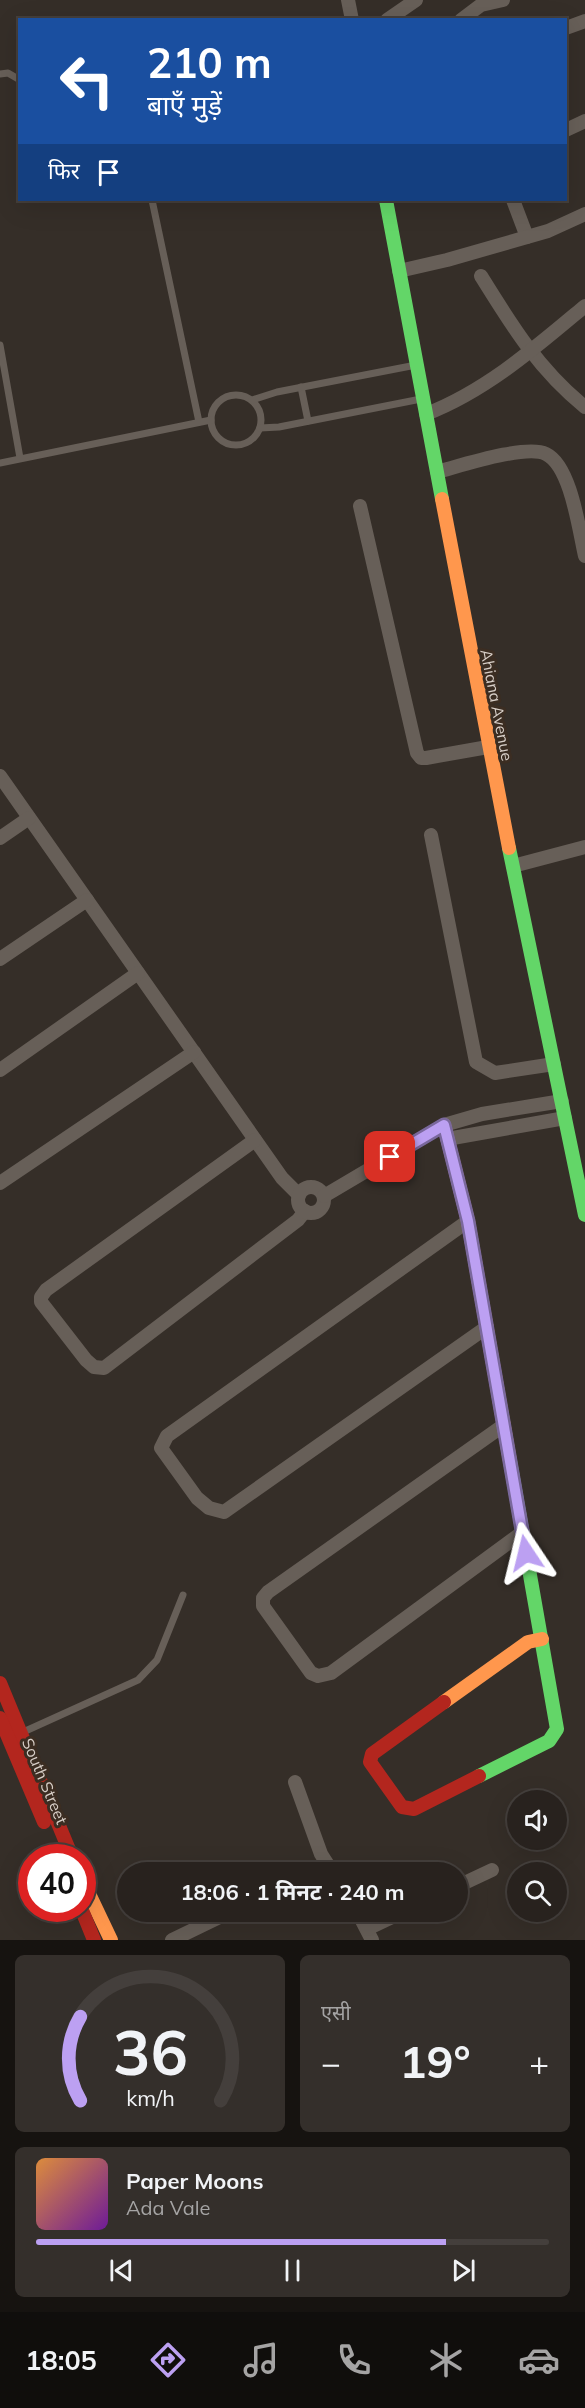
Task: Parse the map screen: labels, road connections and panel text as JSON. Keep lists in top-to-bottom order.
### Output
{
  "streets": {
    "street": ["Ahiana Avenue", "South Street"]
  },
  "page": {
    "turn": ["210 m", "बाएँ मुड़ें"],
    "then": "फिर",
    "limit": "40",
    "trip": "18:06 · 1 मिनट · 240 m",
    "tile": "एसी",
    "heat": ["−", "19°", "+"],
    "song": ["Paper Moons", "Ada Vale"],
    "tabs": "18:05",
    "gauge": ["36", "km/h"]
  }
}
